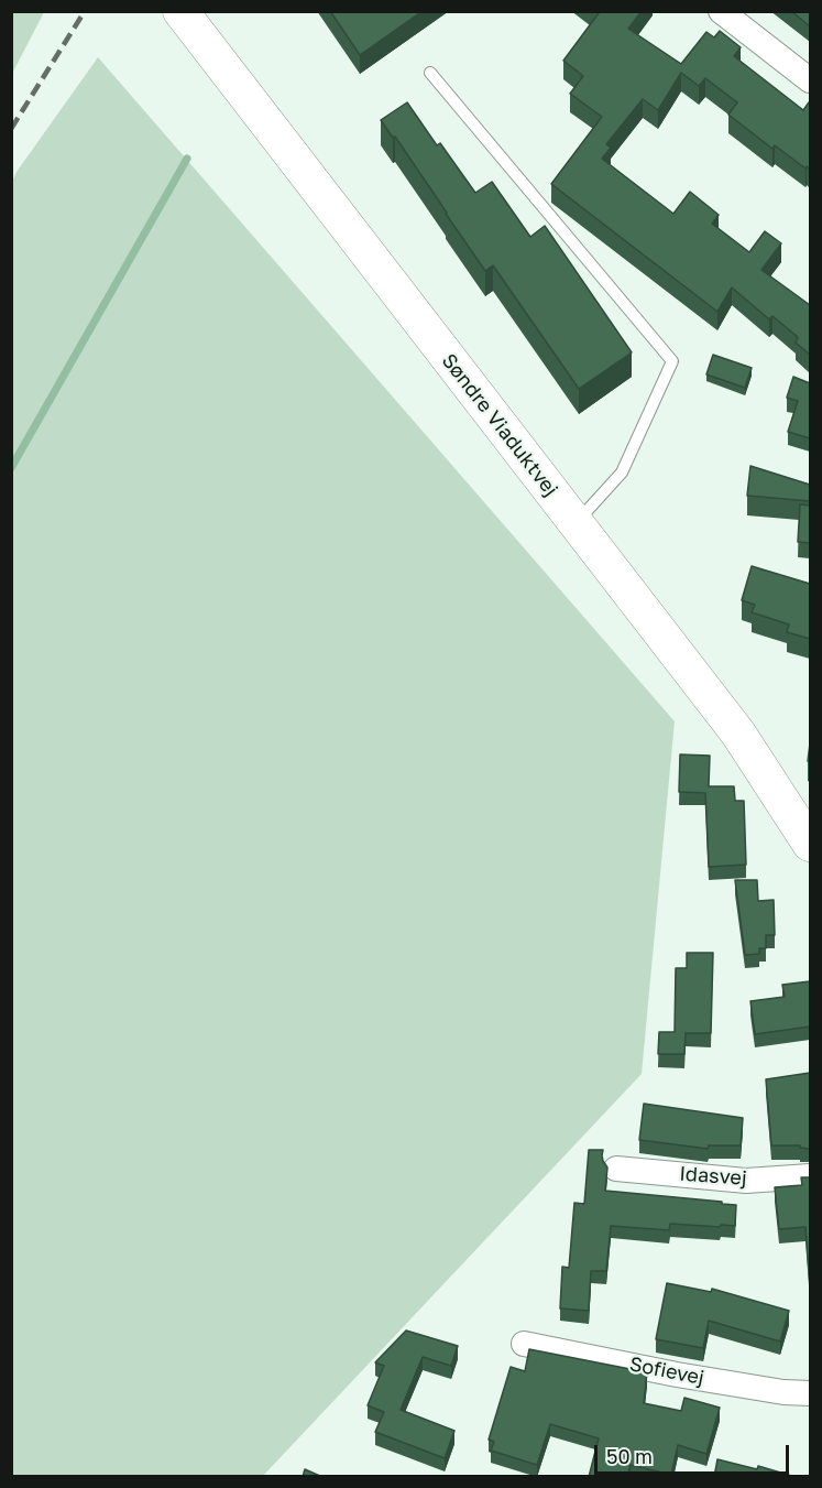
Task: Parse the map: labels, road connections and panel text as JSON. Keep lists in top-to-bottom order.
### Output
{
  "streets": {
    "main road": ["Søndre Viaduktvej"],
    "street": ["Idasvej", "Sofievej"]
  },
  "scale_bar": "50 m"
}
